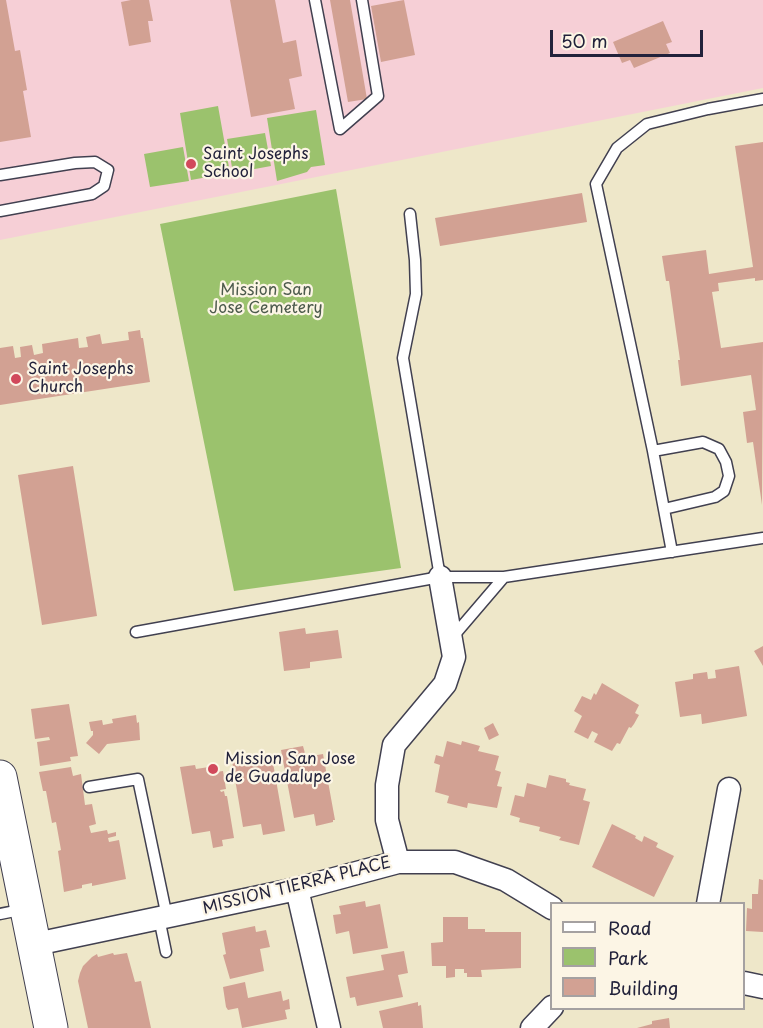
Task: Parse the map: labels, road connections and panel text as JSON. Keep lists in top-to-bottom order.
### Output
{
  "streets": {
    "street": ["MISSION TIERRA PLACE"]
  },
  "parks": ["Mission San Jose Cemetery"],
  "places": ["Saint Josephs School", "Saint Josephs Church", "Mission San Jose de Guadalupe"],
  "legend": ["Road", "Park", "Building"],
  "scale_bar": "50 m"
}
